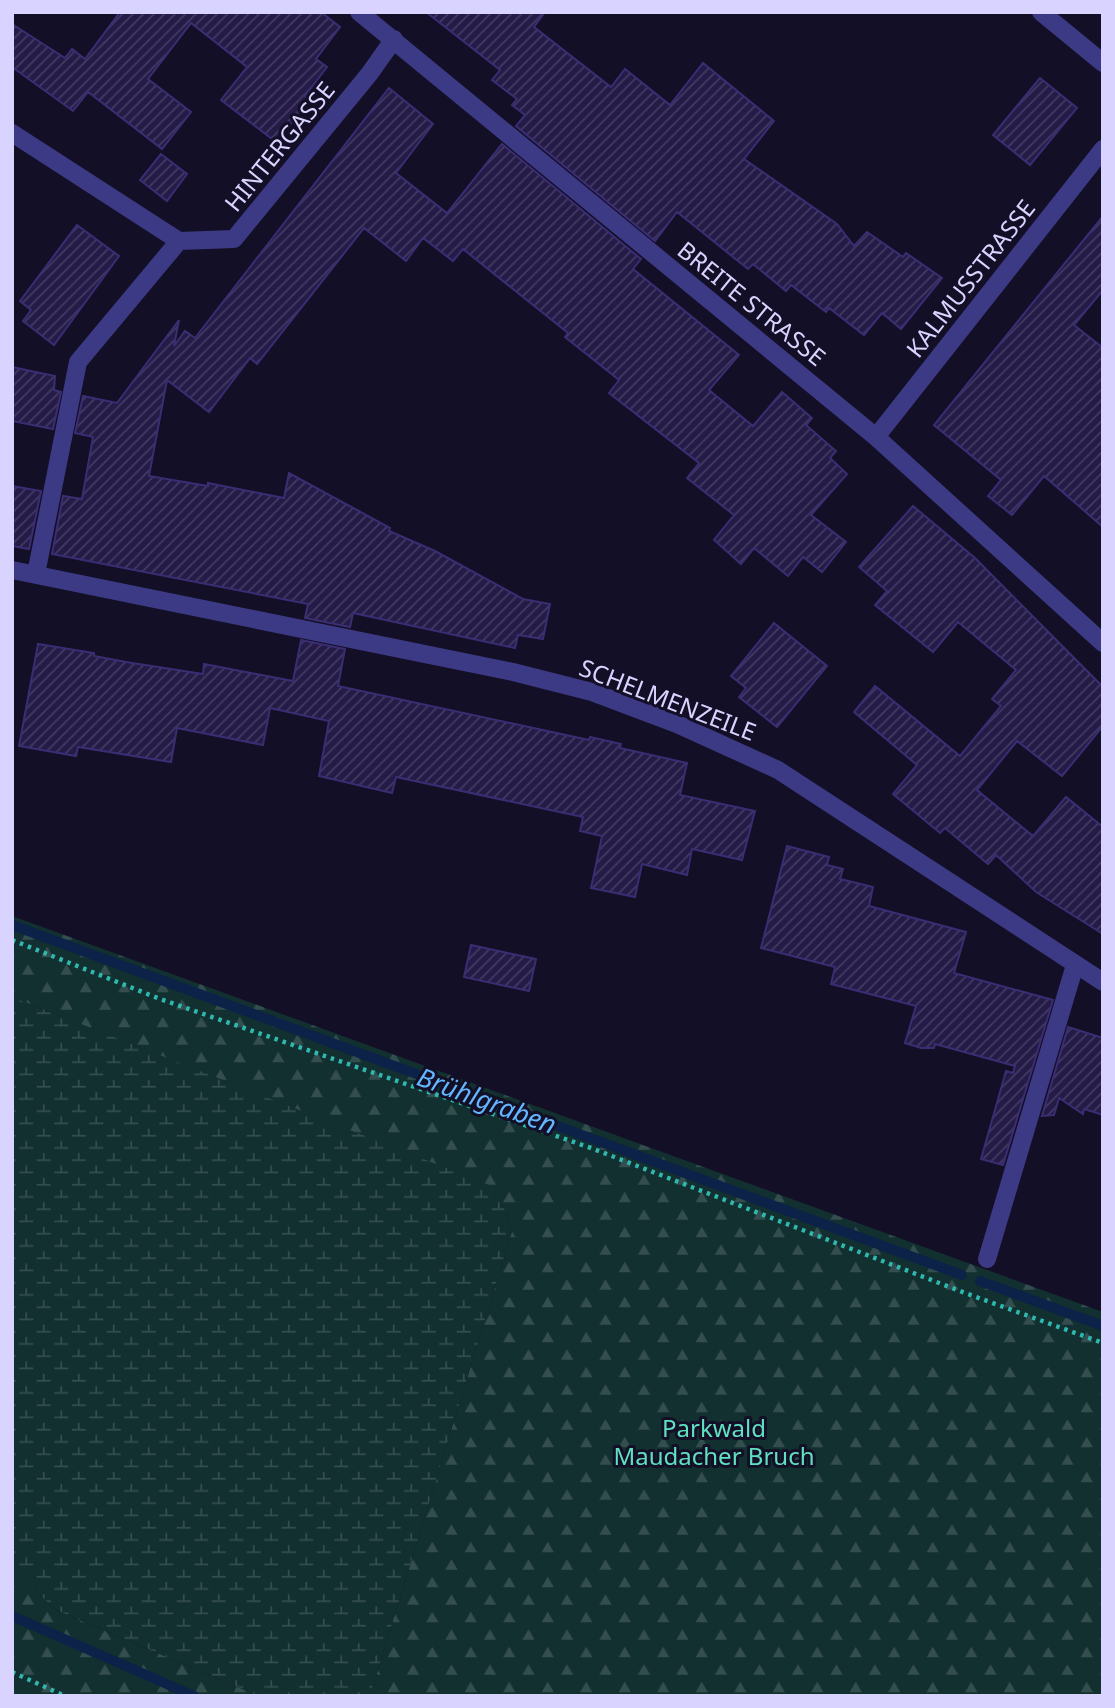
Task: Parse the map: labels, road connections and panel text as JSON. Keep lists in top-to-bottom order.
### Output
{
  "streets": {
    "street": [
      "HINTERGASSE",
      "KALMUSSTRASSE",
      "BREITE STRASSE",
      "SCHELMENZEILE"
    ]
  },
  "crossings": [
    ["HINTERGASSE", "BREITE STRASSE"],
    ["KALMUSSTRASSE", "BREITE STRASSE"]
  ],
  "water": ["Brühlgraben"],
  "parks": ["Parkwald Maudacher Bruch"]
}
